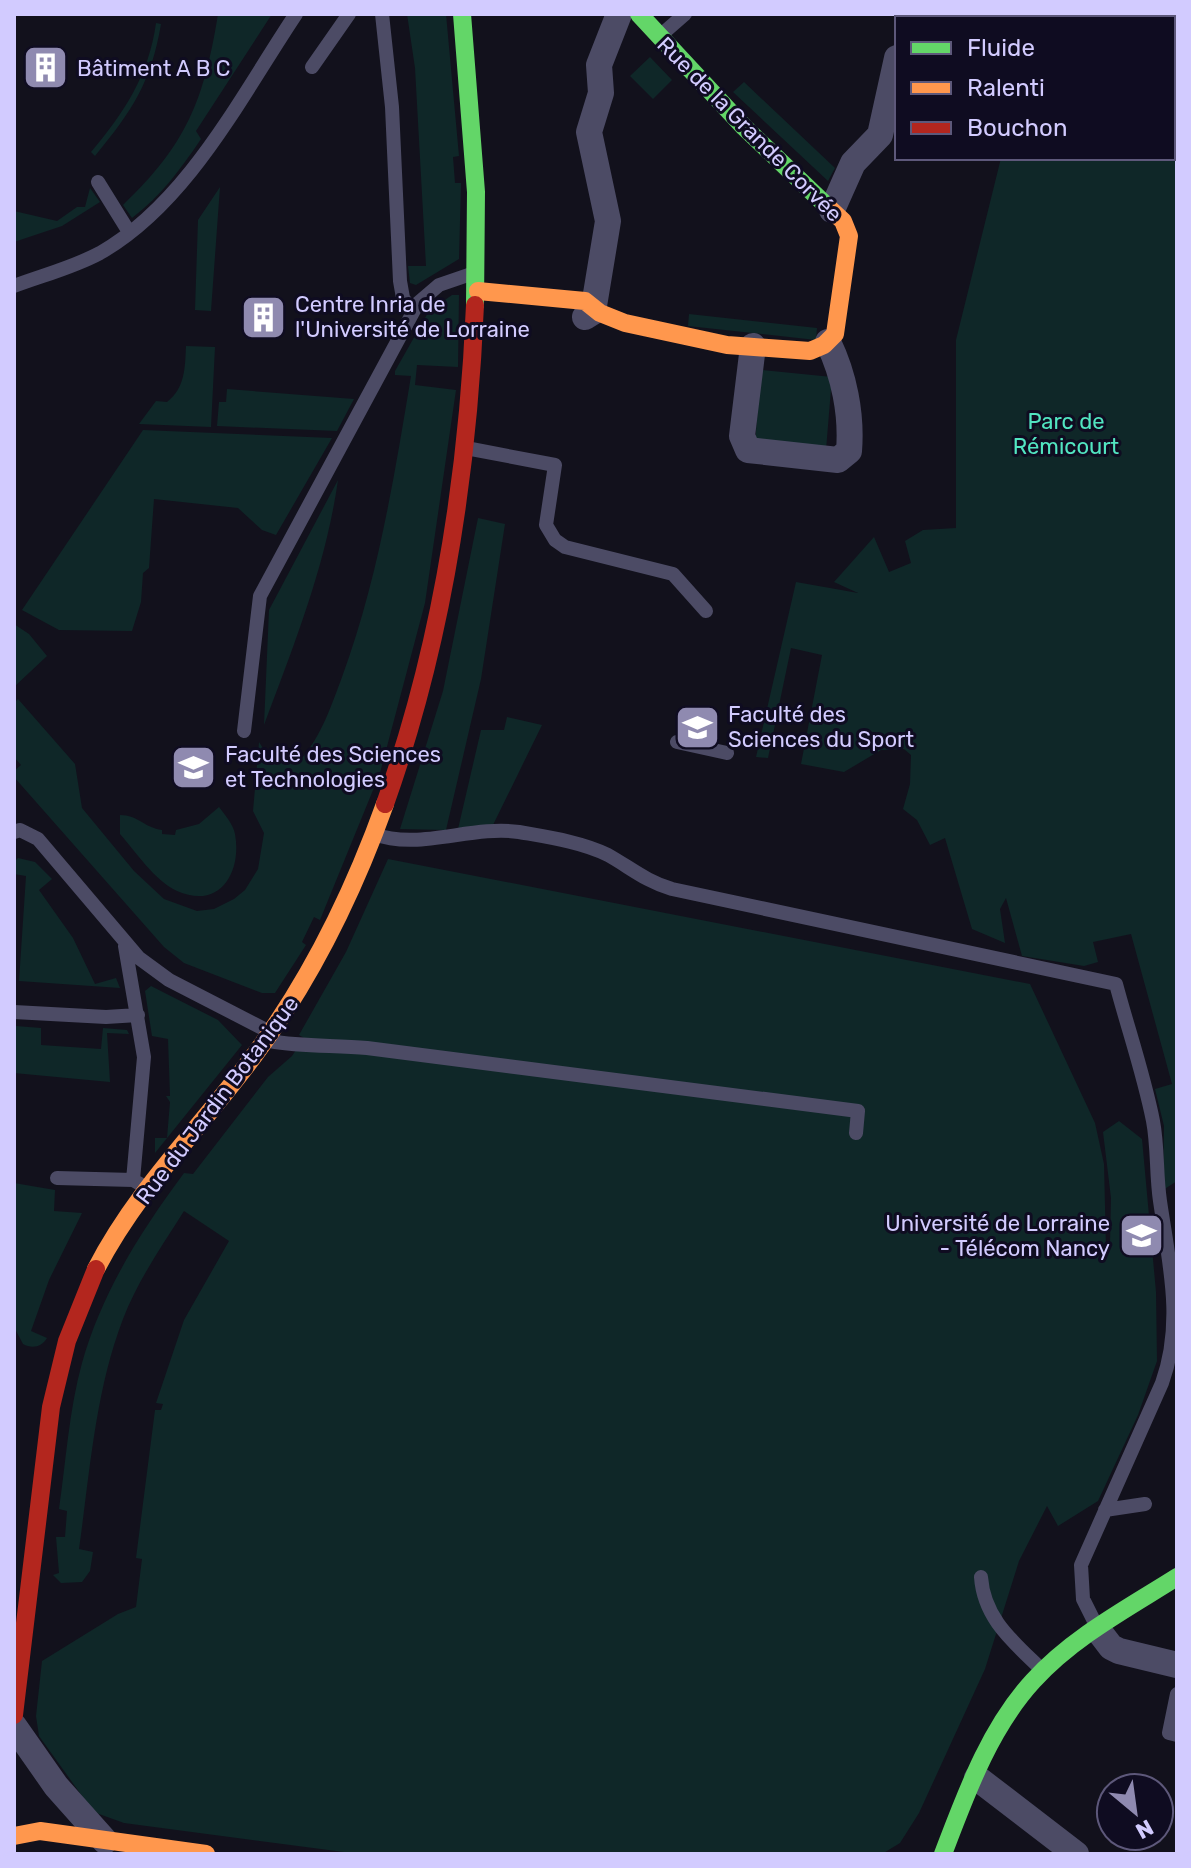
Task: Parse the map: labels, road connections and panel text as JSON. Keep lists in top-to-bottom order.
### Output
{
  "streets": {
    "street": ["Rue de la Grande Corvée", "Rue du Jardin Botanique"]
  },
  "parks": ["Parc de Rémicourt"],
  "places": {
    "building": ["Bâtiment A B C", "Centre Inria de l'Université de Lorraine"],
    "school or university": ["Faculté des Sciences du Sport", "Faculté des Sciences et Technologies", "Université de Lorraine - Télécom Nancy"]
  },
  "legend": ["Fluide", "Ralenti", "Bouchon"],
  "north": "bottom right"
}
